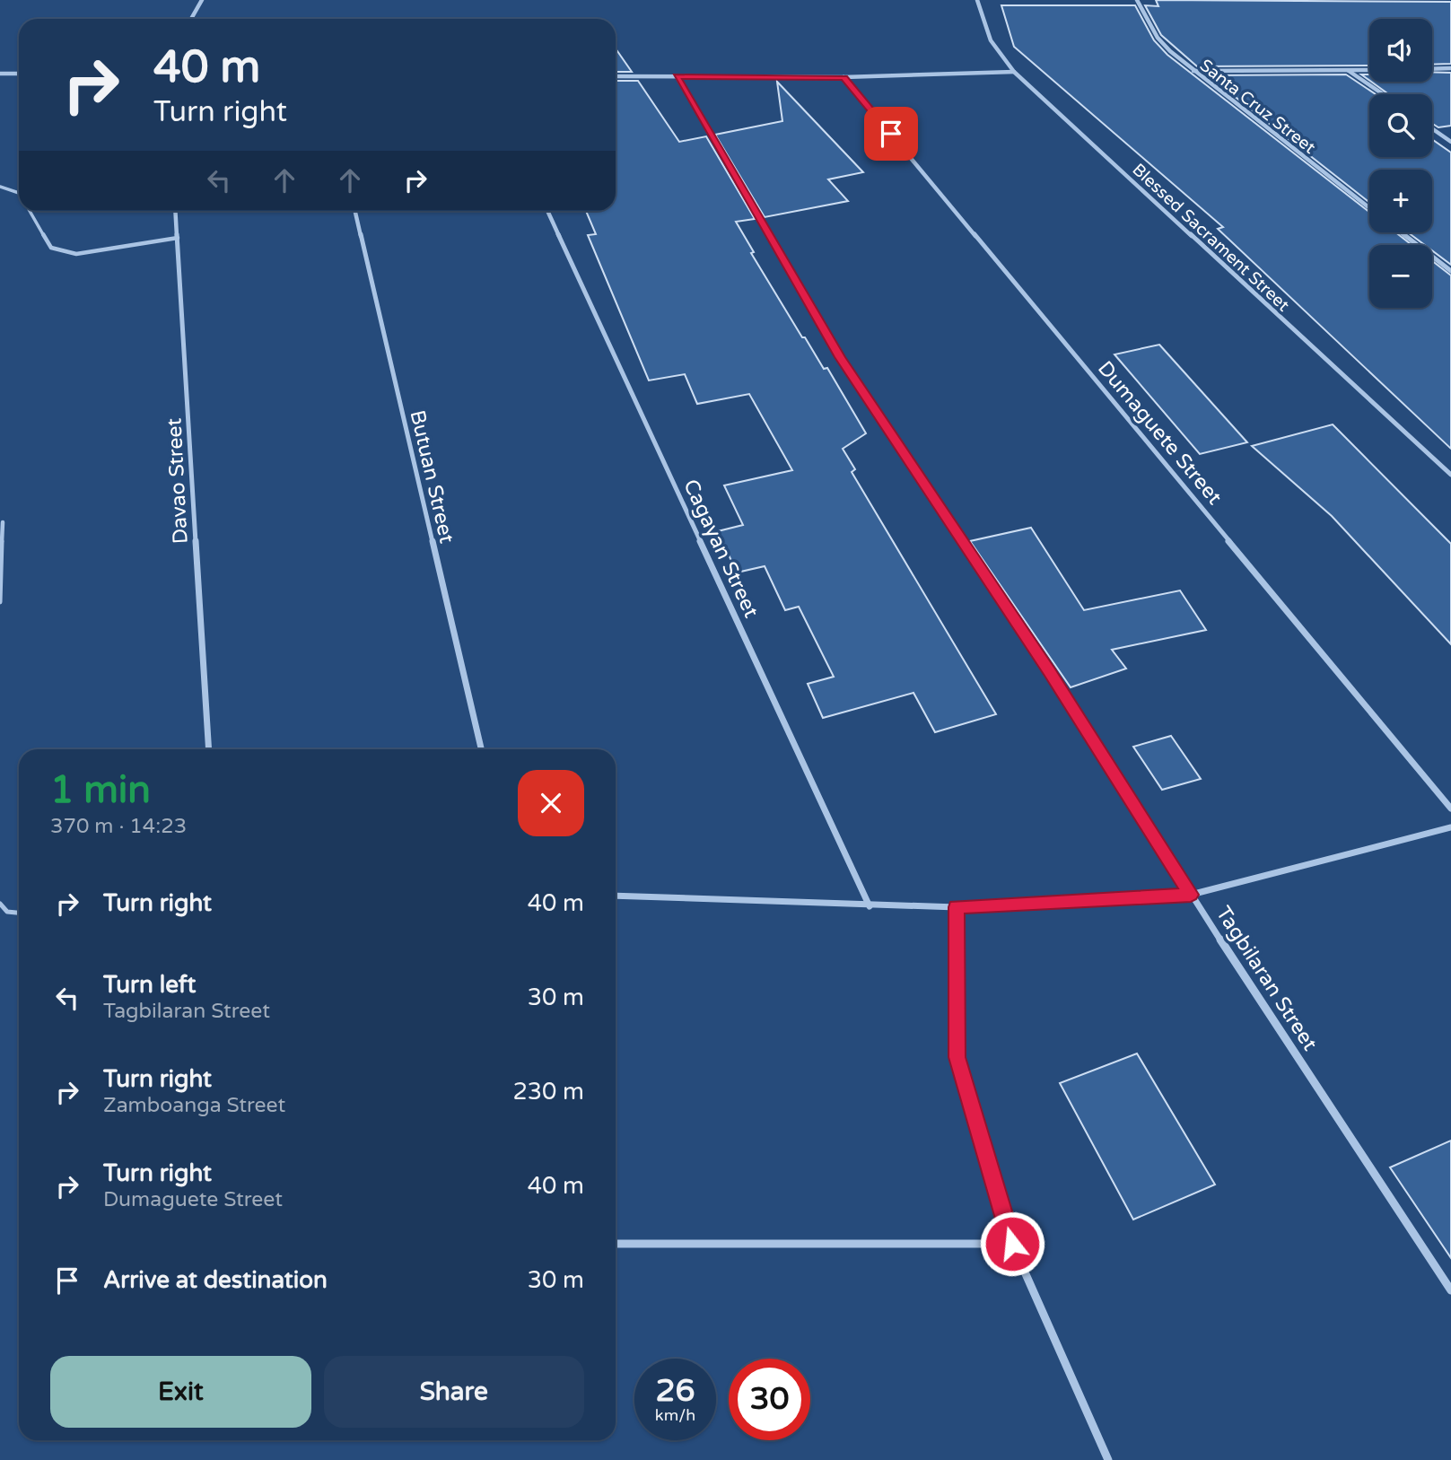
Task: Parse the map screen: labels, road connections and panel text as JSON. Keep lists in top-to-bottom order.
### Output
{
  "streets": {
    "street": [
      "Santa Cruz Street",
      "Blessed Sacrament Street",
      "Dumaguete Street",
      "Butuan Street",
      "Davao Street",
      "Cagayan Street",
      "Tagbilaran Street"
    ]
  },
  "page": {
    "map_buttons": ["+", "−"],
    "turn": ["40 m", "Turn right"],
    "heading": ["1 min", "370 m · 14:23"],
    "list": [
      {
        "name": "Turn right",
        "value": "40 m"
      },
      {
        "name": "Turn left",
        "note": "Tagbilaran Street",
        "value": "30 m"
      },
      {
        "name": "Turn right",
        "note": "Zamboanga Street",
        "value": "230 m"
      },
      {
        "name": "Turn right",
        "note": "Dumaguete Street",
        "value": "40 m"
      },
      {
        "name": "Arrive at destination",
        "value": "30 m"
      }
    ],
    "buttons": ["Exit", "Share"],
    "speed": "26 km/h",
    "limit": "30"
  }
}
